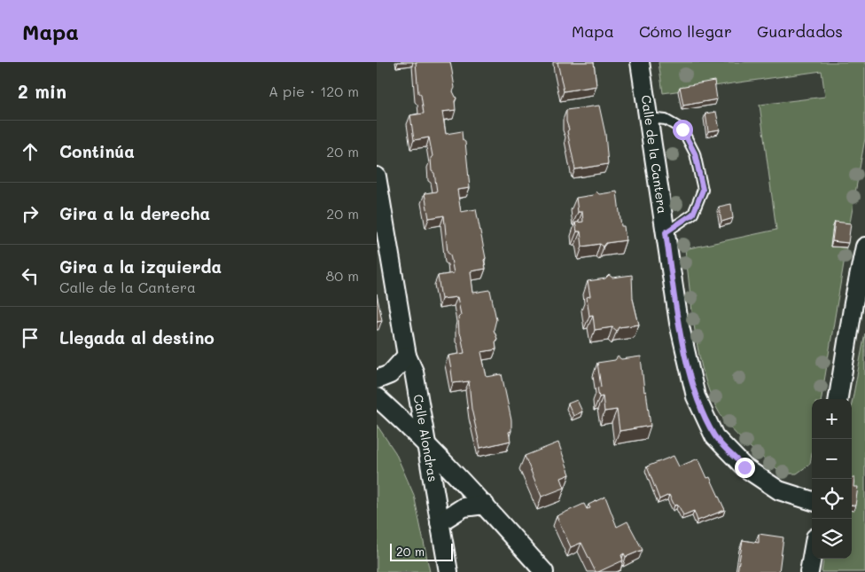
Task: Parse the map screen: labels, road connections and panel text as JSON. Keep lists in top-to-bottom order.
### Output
{
  "streets": {
    "street": ["Calle de la Cantera", "Calle Alondras"]
  },
  "scale_bar": "20 m",
  "page": {
    "header": "Mapa",
    "nav": ["Mapa", "Cómo llegar", "Guardados"],
    "heading": ["2 min", "A pie · 120 m"],
    "list": [
      ["Continúa", "20 m"],
      ["Gira a la derecha", "20 m"],
      ["Gira a la izquierda", "Calle de la Cantera", "80 m"],
      "Llegada al destino"
    ],
    "map_buttons": ["+", "−"],
    "scale": "20 m"
  }
}
